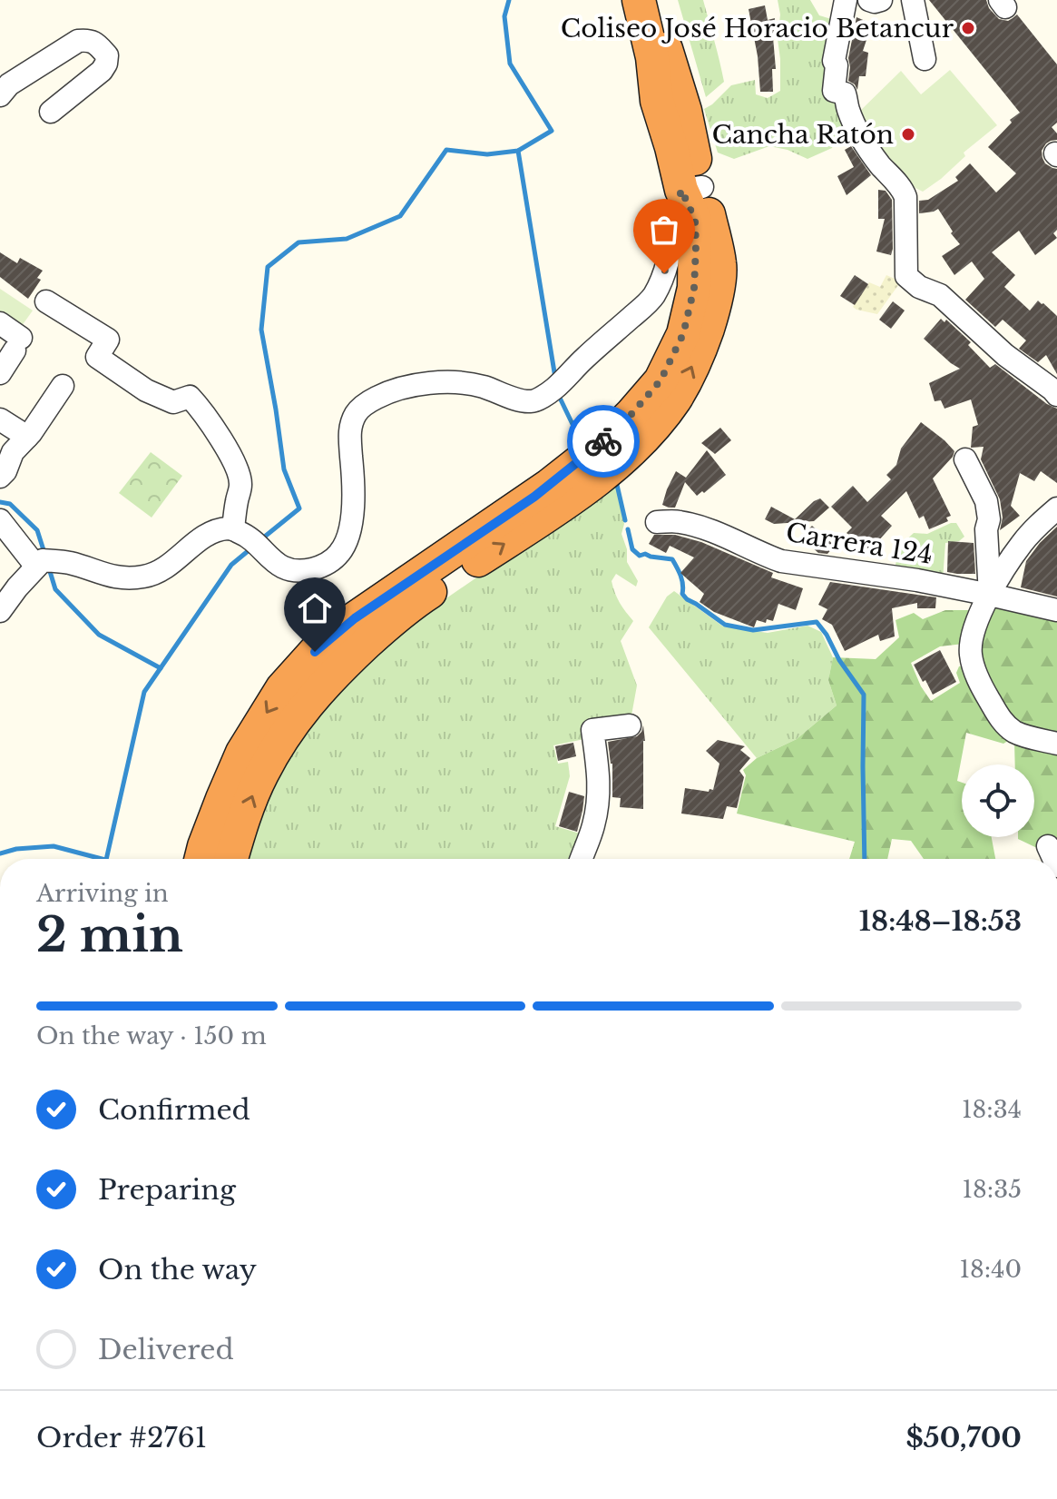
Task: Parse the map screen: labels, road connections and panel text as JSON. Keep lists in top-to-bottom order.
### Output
{
  "streets": {
    "street": ["Carrera 124"]
  },
  "places": ["Coliseo José Horacio Betancur", "Cancha Ratón"],
  "page": {
    "heading": ["2 min", "Arriving in", "18:48–18:53"],
    "panel": ["Order #2761", "$50,700"],
    "bar": "On the way · 150 m",
    "list": [
      ["Confirmed", "18:34"],
      ["Preparing", "18:35"],
      ["On the way", "18:40"],
      "Delivered"
    ]
  }
}
